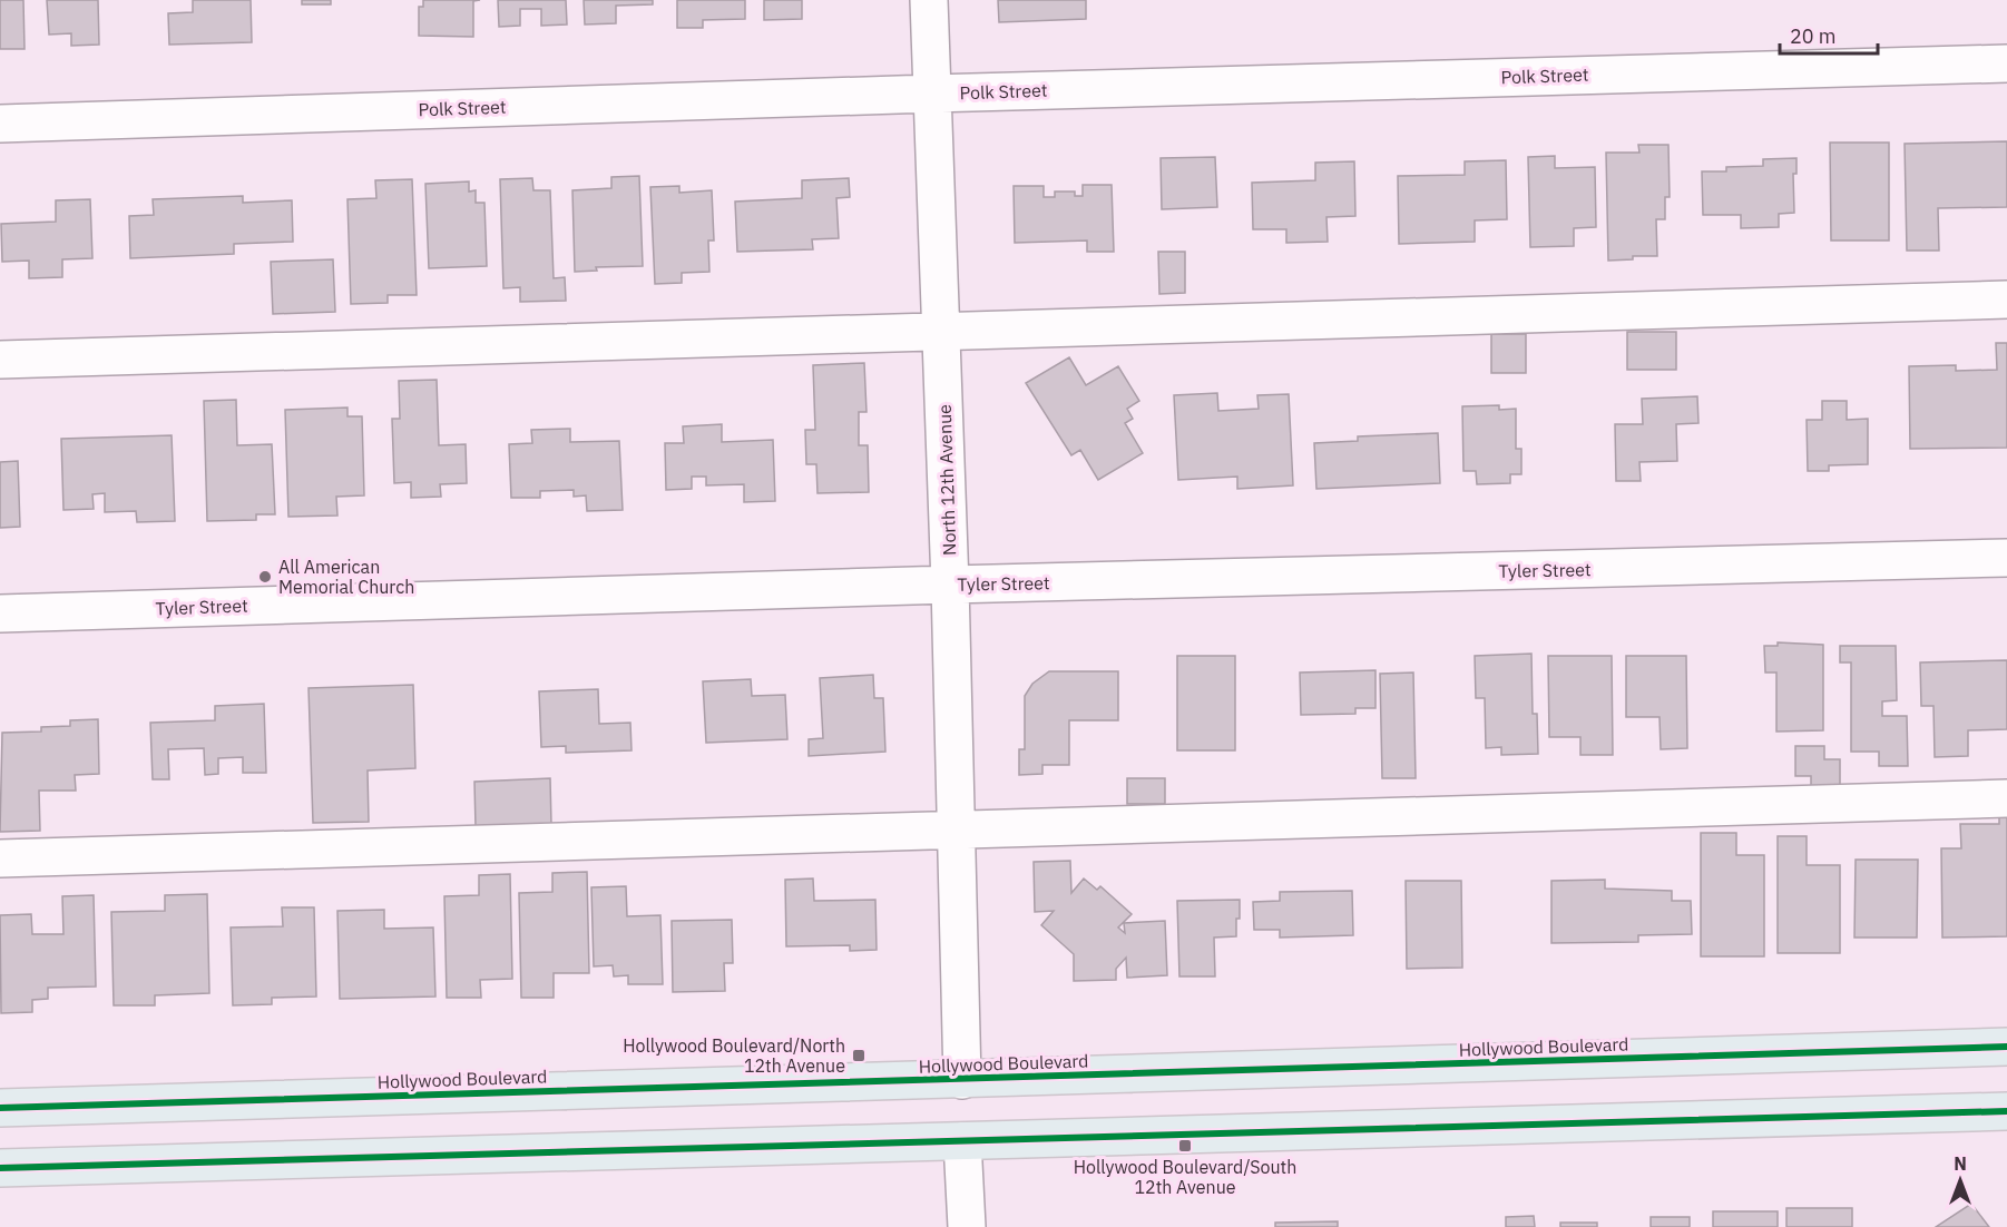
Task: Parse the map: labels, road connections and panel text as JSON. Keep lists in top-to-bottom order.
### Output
{
  "streets": {
    "main road": ["Hollywood Boulevard"],
    "street": ["Polk Street", "North 12th Avenue", "Tyler Street"]
  },
  "crossings": [
    ["Polk Street", "North 12th Avenue"],
    ["North 12th Avenue", "Tyler Street"],
    ["North 12th Avenue", "Hollywood Boulevard"]
  ],
  "places": {
    "other": ["All American Memorial Church"],
    "transit": ["Hollywood Boulevard/North 12th Avenue", "Hollywood Boulevard/South 12th Avenue"]
  },
  "scale_bar": "20 m",
  "north": "top"
}
